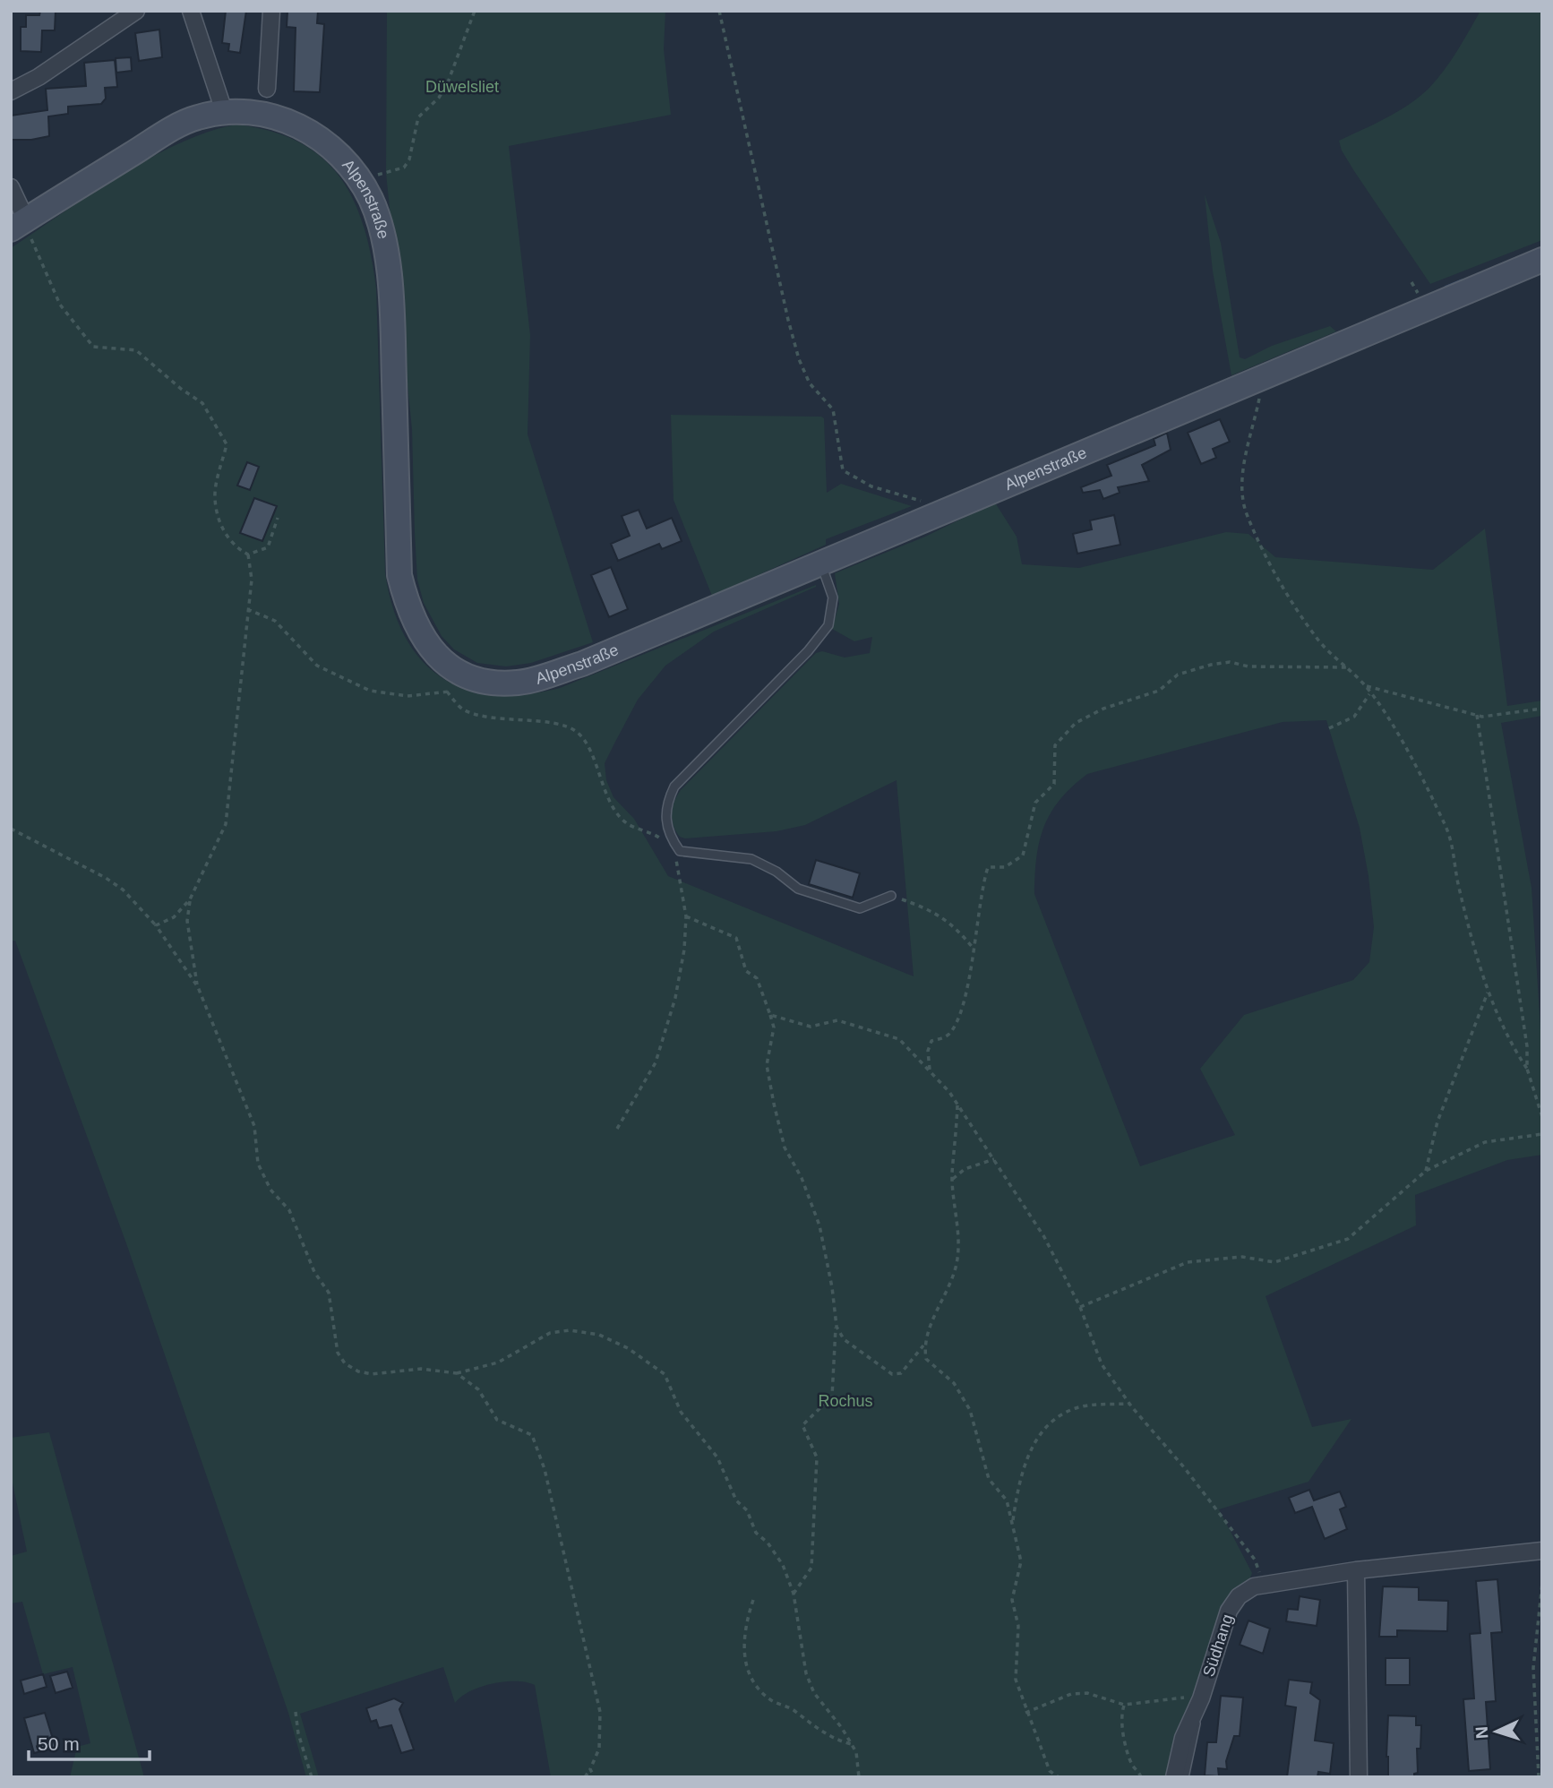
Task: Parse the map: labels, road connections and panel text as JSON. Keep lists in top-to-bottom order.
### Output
{
  "streets": {
    "street": ["Alpenstraße", "Südhang"]
  },
  "parks": ["Düwelsliet", "Rochus"],
  "scale_bar": "50 m",
  "north": "left"
}
